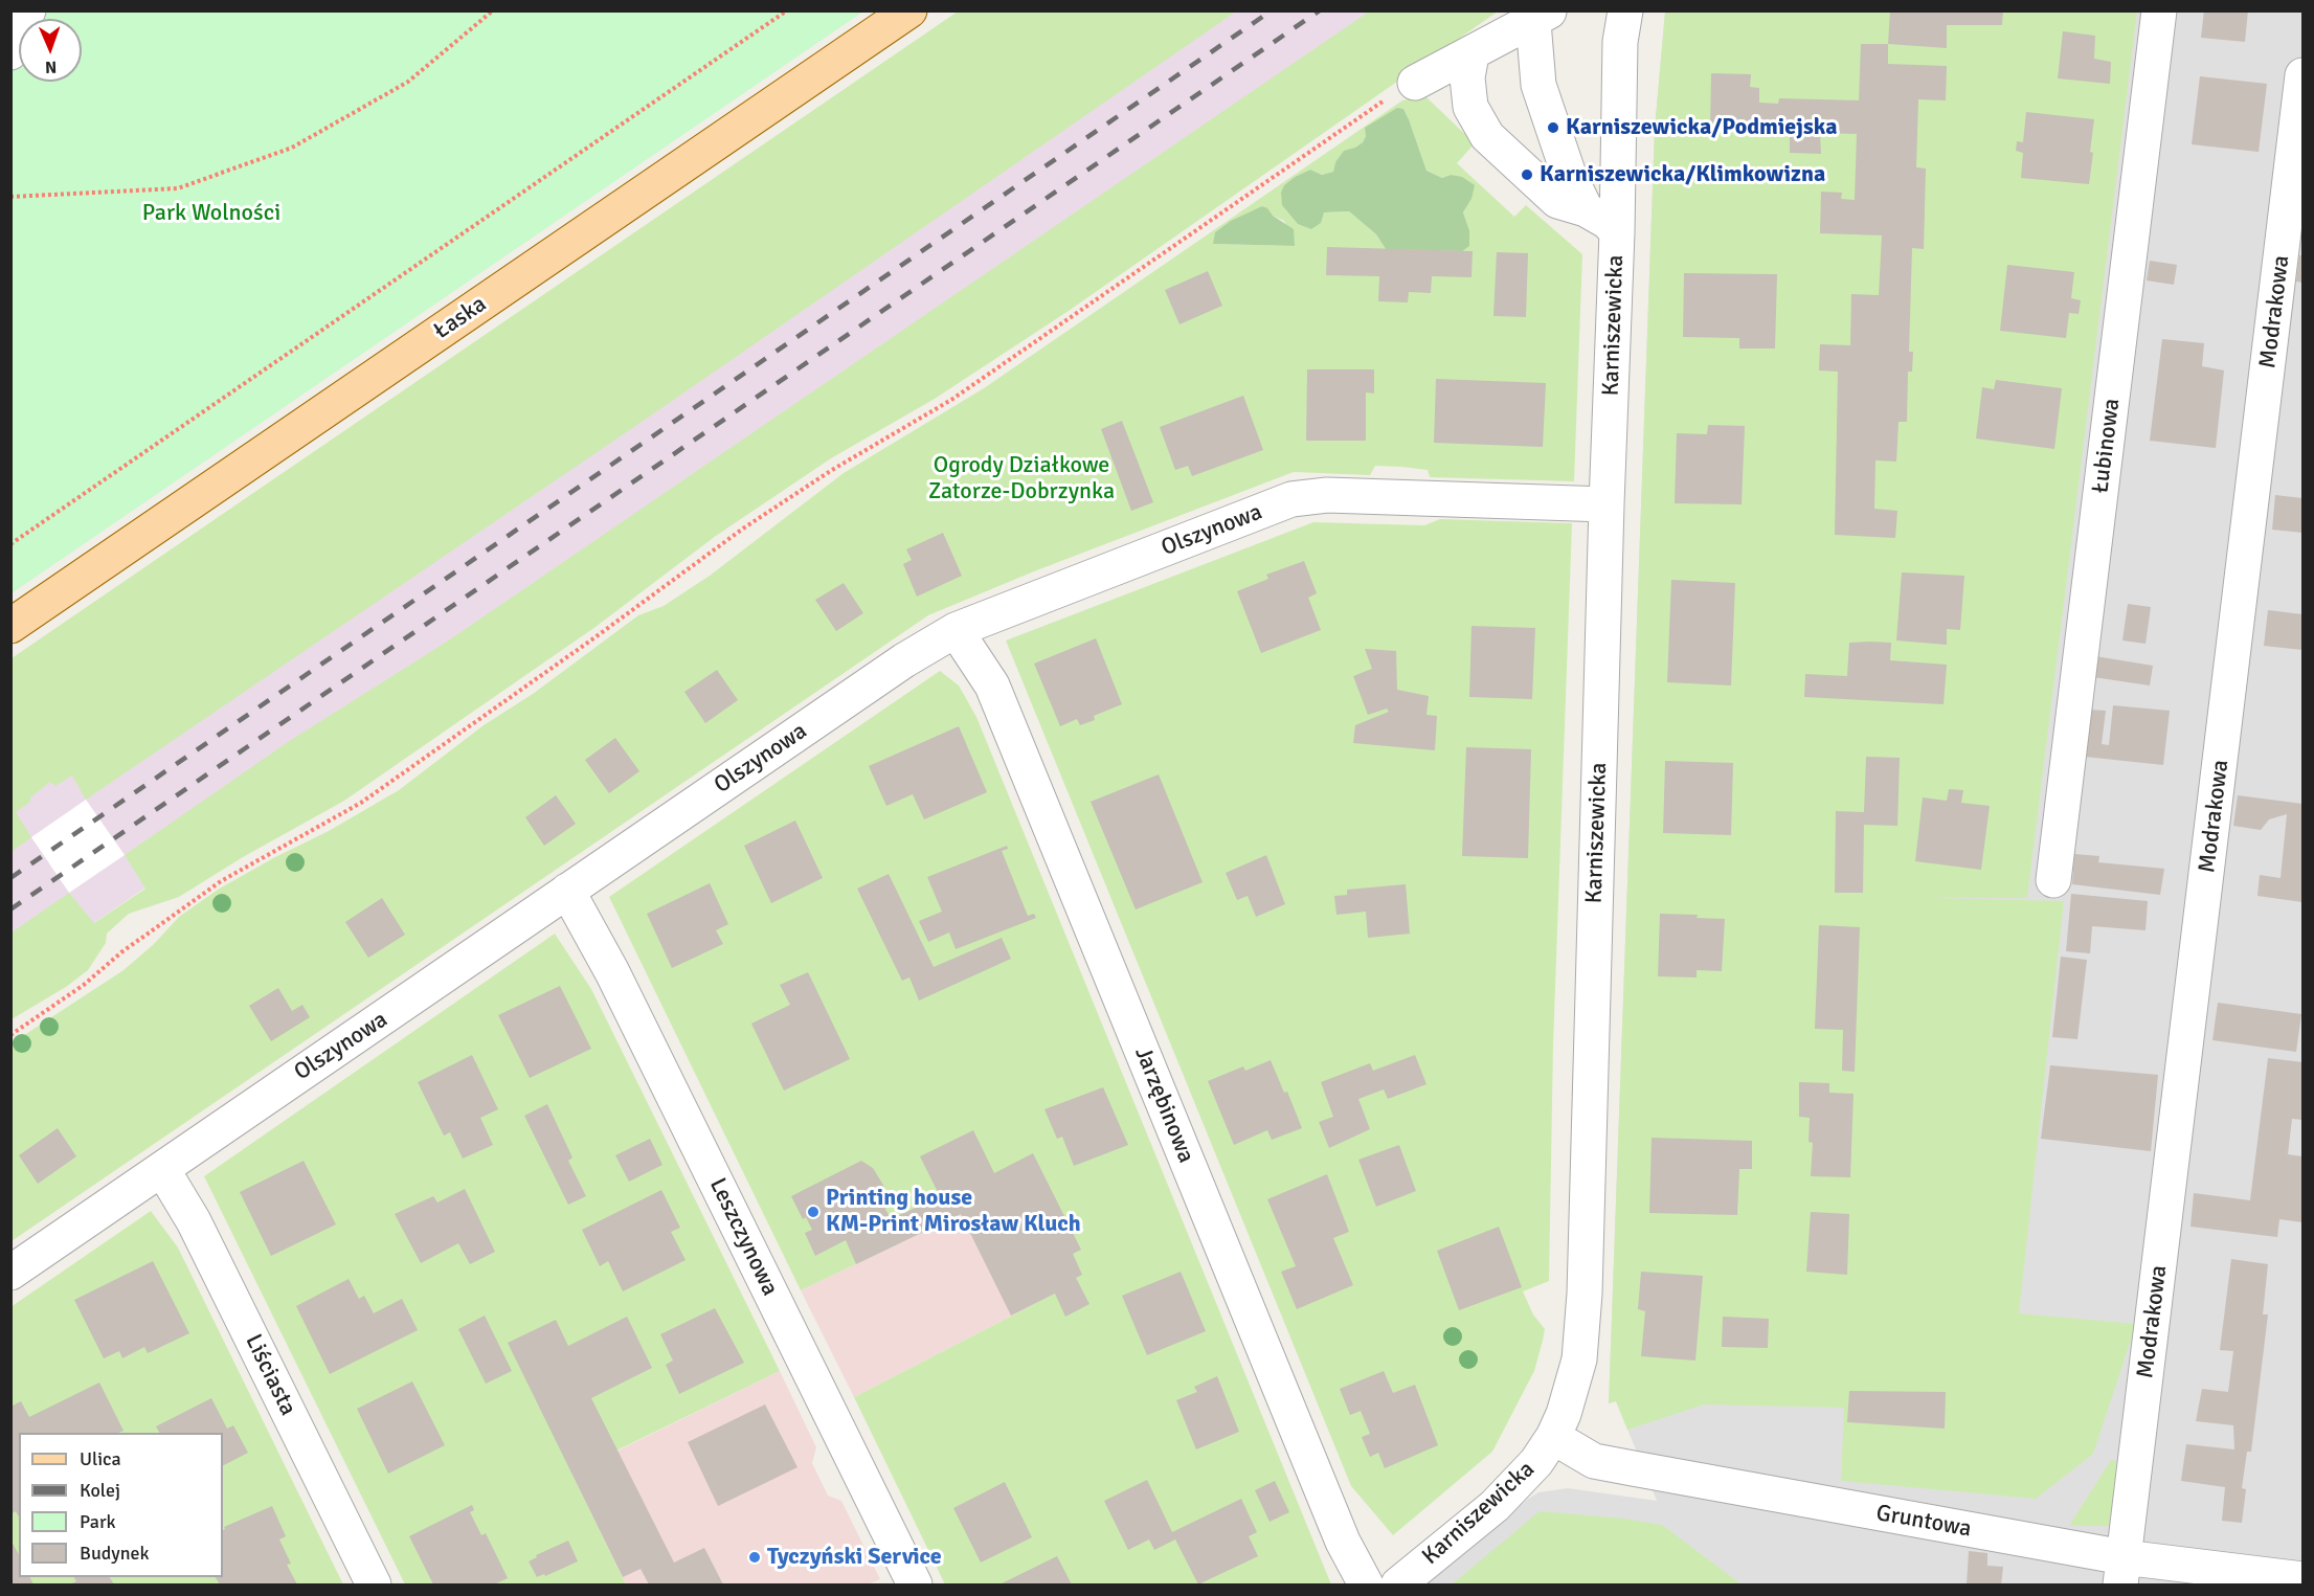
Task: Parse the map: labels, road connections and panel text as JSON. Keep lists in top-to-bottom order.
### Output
{
  "streets": {
    "main road": ["Łaska"],
    "street": [
      "Modrakowa",
      "Karniszewicka",
      "Łubinowa",
      "Olszynowa",
      "Jarzębinowa",
      "Leszczynowa",
      "Liściasta",
      "Gruntowa"
    ]
  },
  "crossings": [
    ["Modrakowa", "Gruntowa"],
    ["Karniszewicka", "Olszynowa"],
    ["Karniszewicka", "Gruntowa"],
    ["Olszynowa", "Jarzębinowa"],
    ["Olszynowa", "Leszczynowa"],
    ["Olszynowa", "Liściasta"]
  ],
  "parks": ["Park Wolności", "Ogrody Działkowe Zatorze-Dobrzynka"],
  "places": [
    "Karniszewicka/Podmiejska",
    "Karniszewicka/Klimkowizna",
    "Printing house KM-Print Mirosław Kluch",
    "Tyczyński Service"
  ],
  "legend": [
    "Ulica",
    "Kolej",
    "Park",
    "Budynek"
  ],
  "north": "bottom"
}
